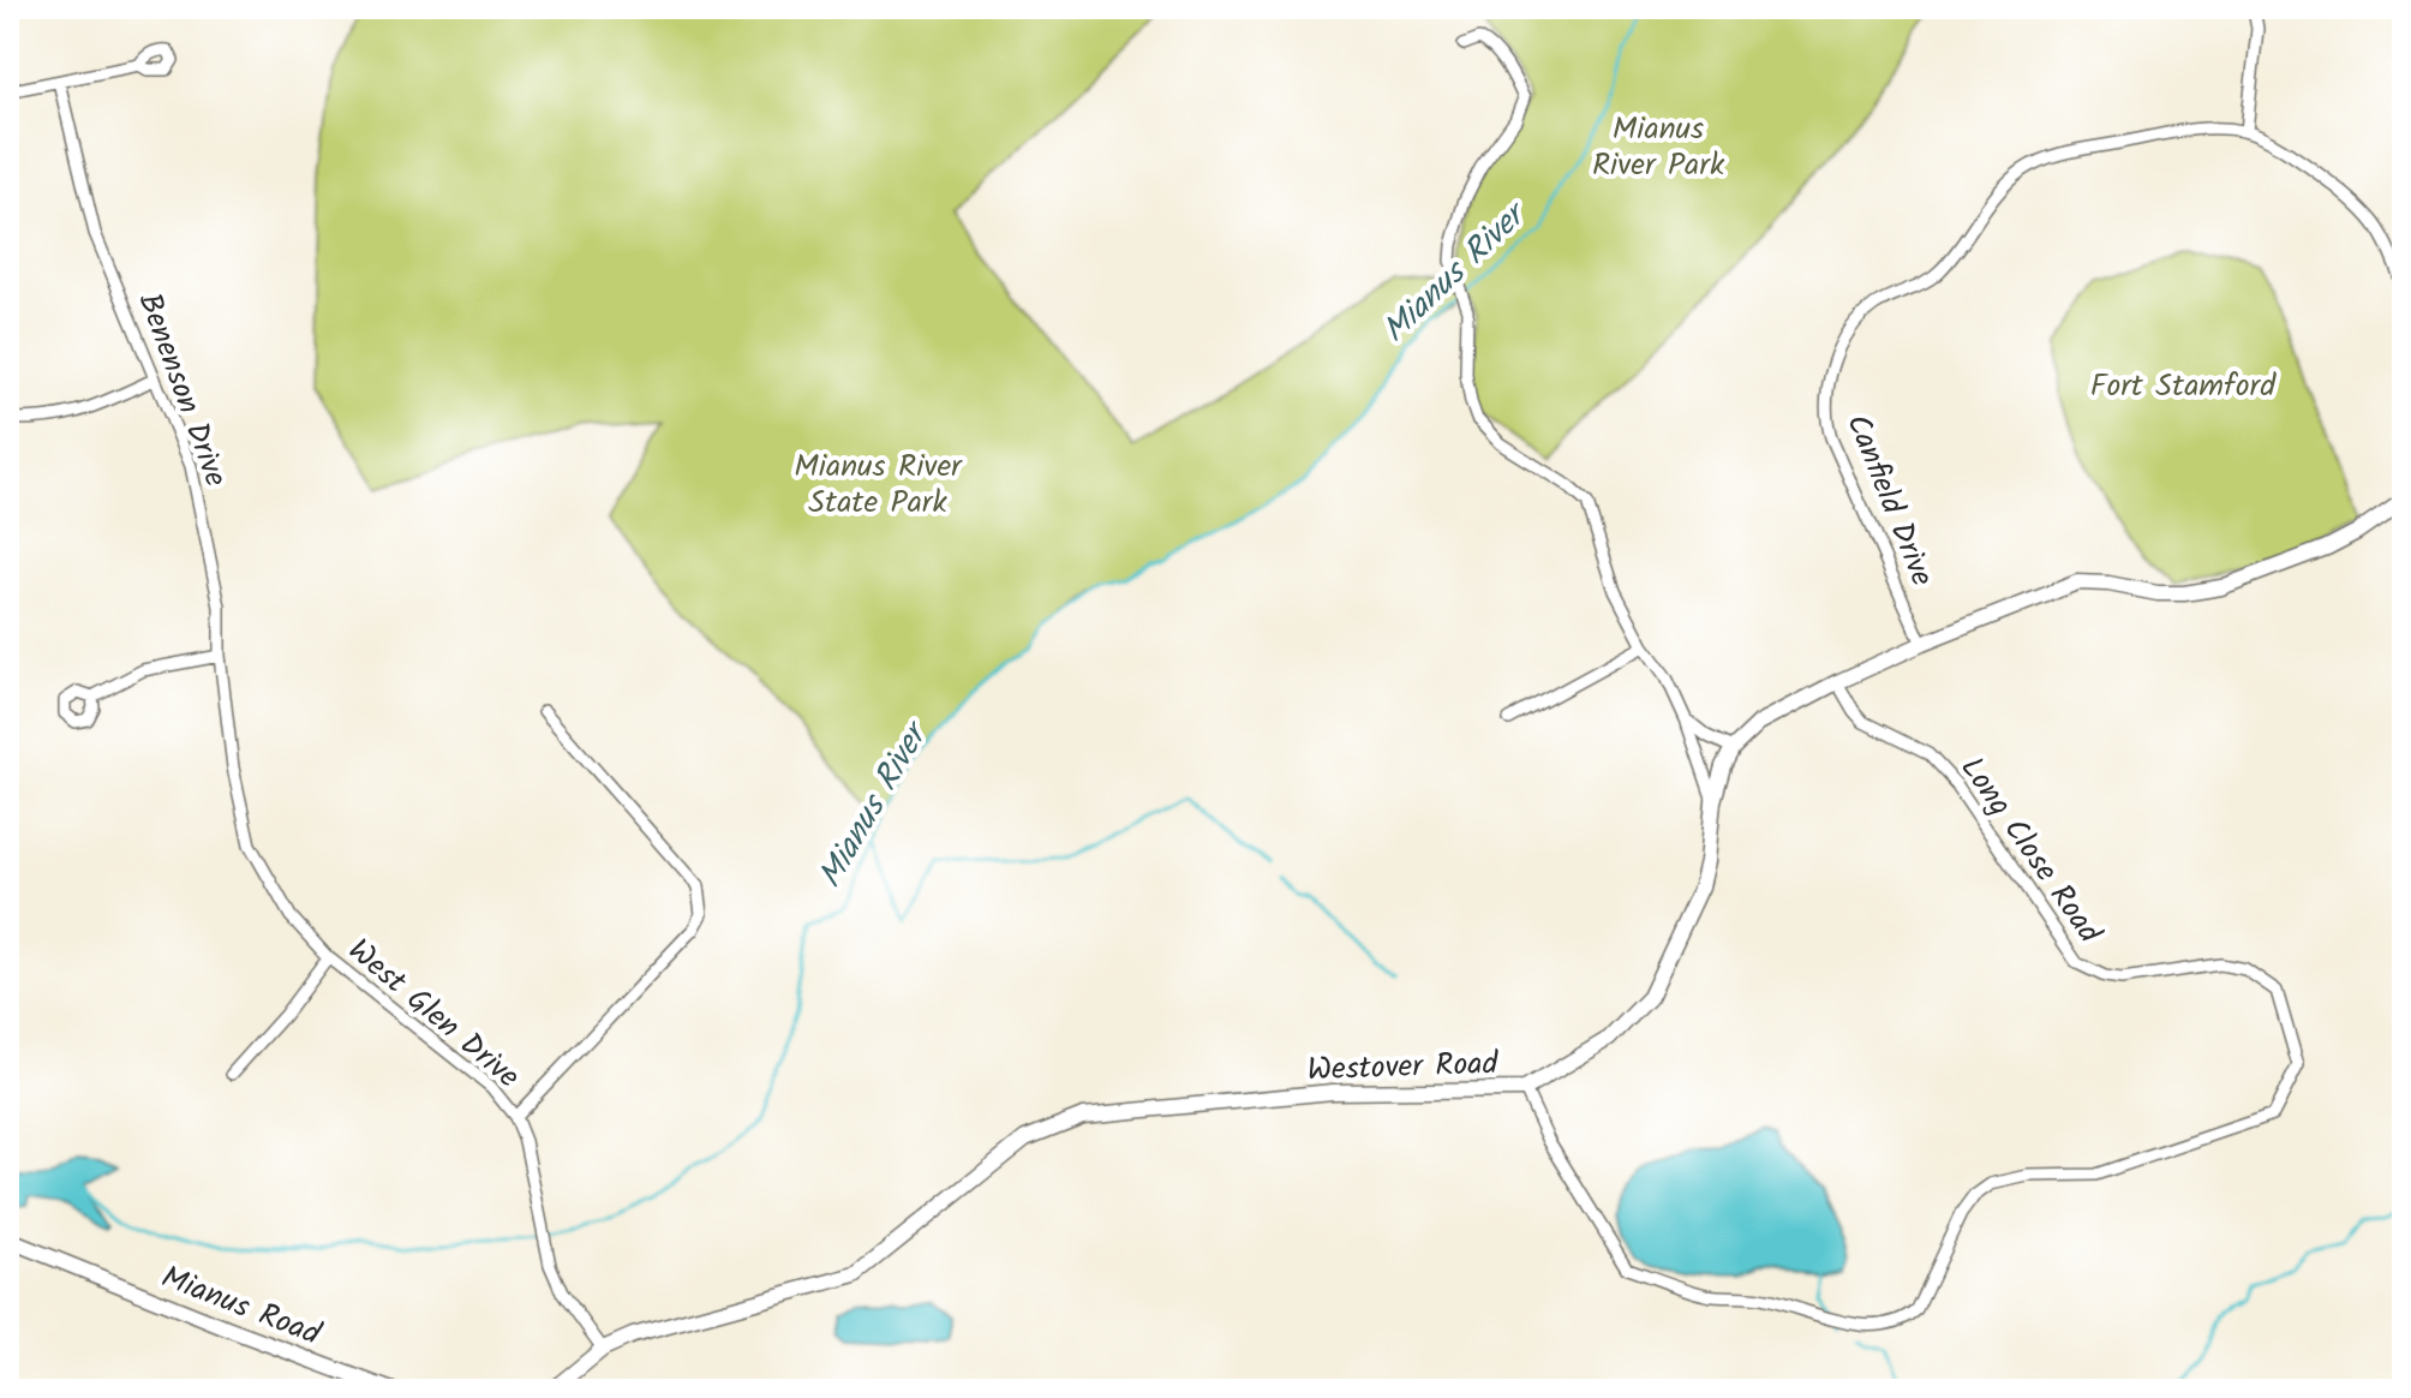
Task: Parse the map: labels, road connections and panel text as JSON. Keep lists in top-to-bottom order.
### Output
{
  "streets": {
    "street": [
      "Benenson Drive",
      "Canfield Drive",
      "Long Close Road",
      "West Glen Drive",
      "Westover Road",
      "Mianus Road"
    ]
  },
  "crossings": [
    ["Benenson Drive", "West Glen Drive"],
    ["Canfield Drive", "Westover Road"],
    ["Long Close Road", "Westover Road"],
    ["West Glen Drive", "Westover Road"]
  ],
  "water": ["Mianus River"],
  "parks": ["Mianus River Park", "Fort Stamford", "Mianus River State Park"]
}
